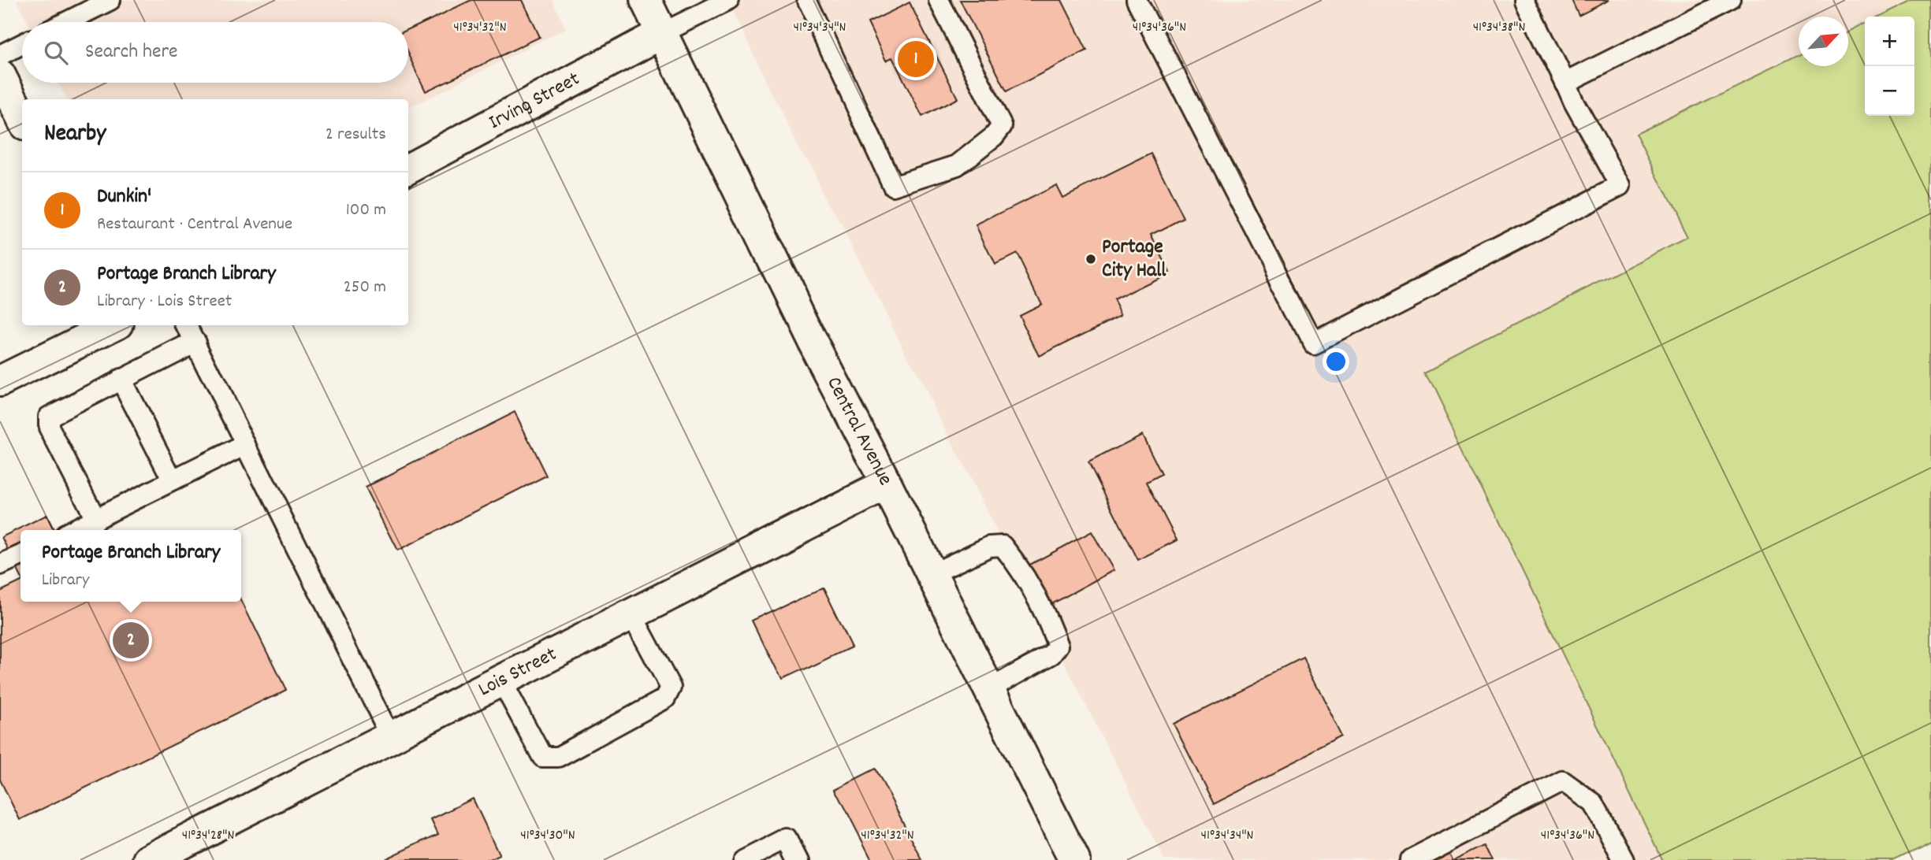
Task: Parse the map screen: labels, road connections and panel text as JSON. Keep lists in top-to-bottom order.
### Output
{
  "streets": {
    "street": ["Irving Street", "Central Avenue", "Lois Street"]
  },
  "crossings": [
    ["Irving Street", "Central Avenue"],
    ["Central Avenue", "Lois Street"]
  ],
  "places": ["Portage City Hall"],
  "north": "top right",
  "page": {
    "map_buttons": ["+", "−"],
    "search": "Search here",
    "pins": ["1", "2"],
    "heading": ["Nearby", "2 results"],
    "list": [
      {
        "mark": "1",
        "name": "Dunkin'",
        "note": "Restaurant · Central Avenue",
        "value": "100 m"
      },
      {
        "mark": "2",
        "name": "Portage Branch Library",
        "note": "Library · Lois Street",
        "value": "250 m"
      }
    ],
    "popup": ["Portage Branch Library", "Library"]
  },
  "coordinates": [
    "41°34'32\"N",
    "41°34'34\"N",
    "41°34'36\"N",
    "41°34'38\"N",
    "41°34'28\"N",
    "41°34'30\"N"
  ]
}
